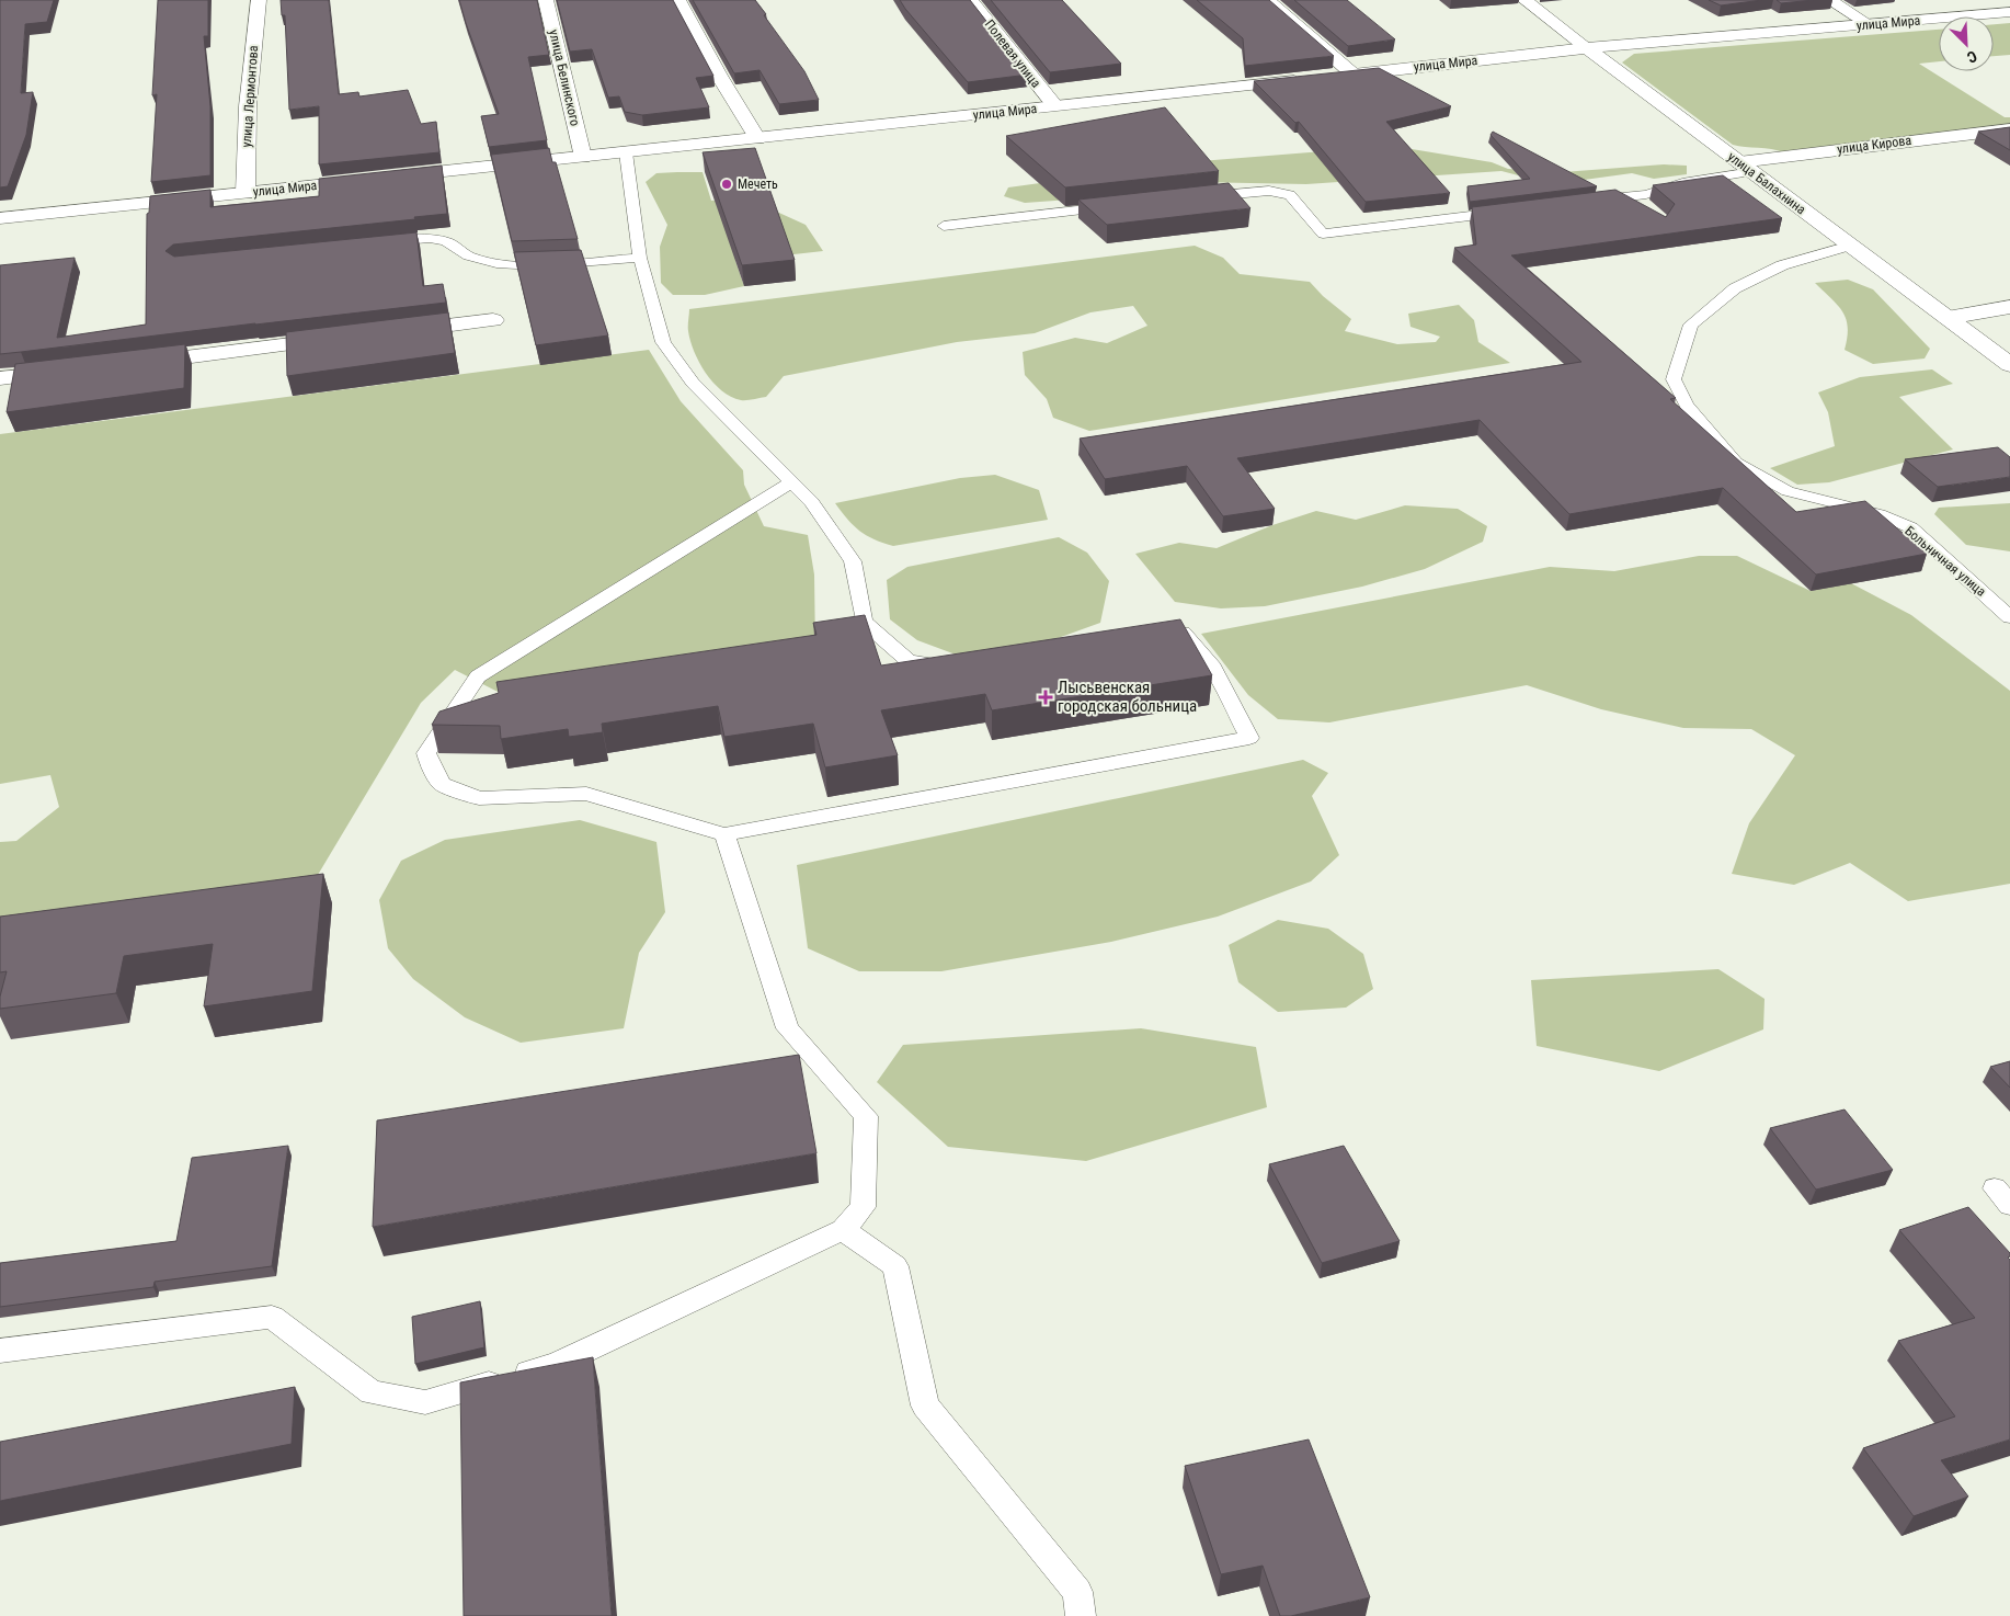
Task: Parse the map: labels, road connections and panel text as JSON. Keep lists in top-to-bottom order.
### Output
{
  "streets": {
    "street": [
      "улица Мира",
      "Полевая улица",
      "улица Белинского",
      "улица Лермонтова",
      "улица Кирова",
      "улица Балахнина"
    ],
    "lane": ["Больничная улица"]
  },
  "crossings": [
    ["улица Мира", "Полевая улица"],
    ["улица Мира", "улица Белинского"],
    ["улица Мира", "улица Лермонтова"],
    ["улица Мира", "улица Балахнина"],
    ["улица Кирова", "улица Балахнина"],
    ["улица Балахнина", "Больничная улица"]
  ],
  "places": {
    "other": ["Мечеть"],
    "health": ["Лысьвенская городская больница"]
  },
  "north": "bottom right"
}
